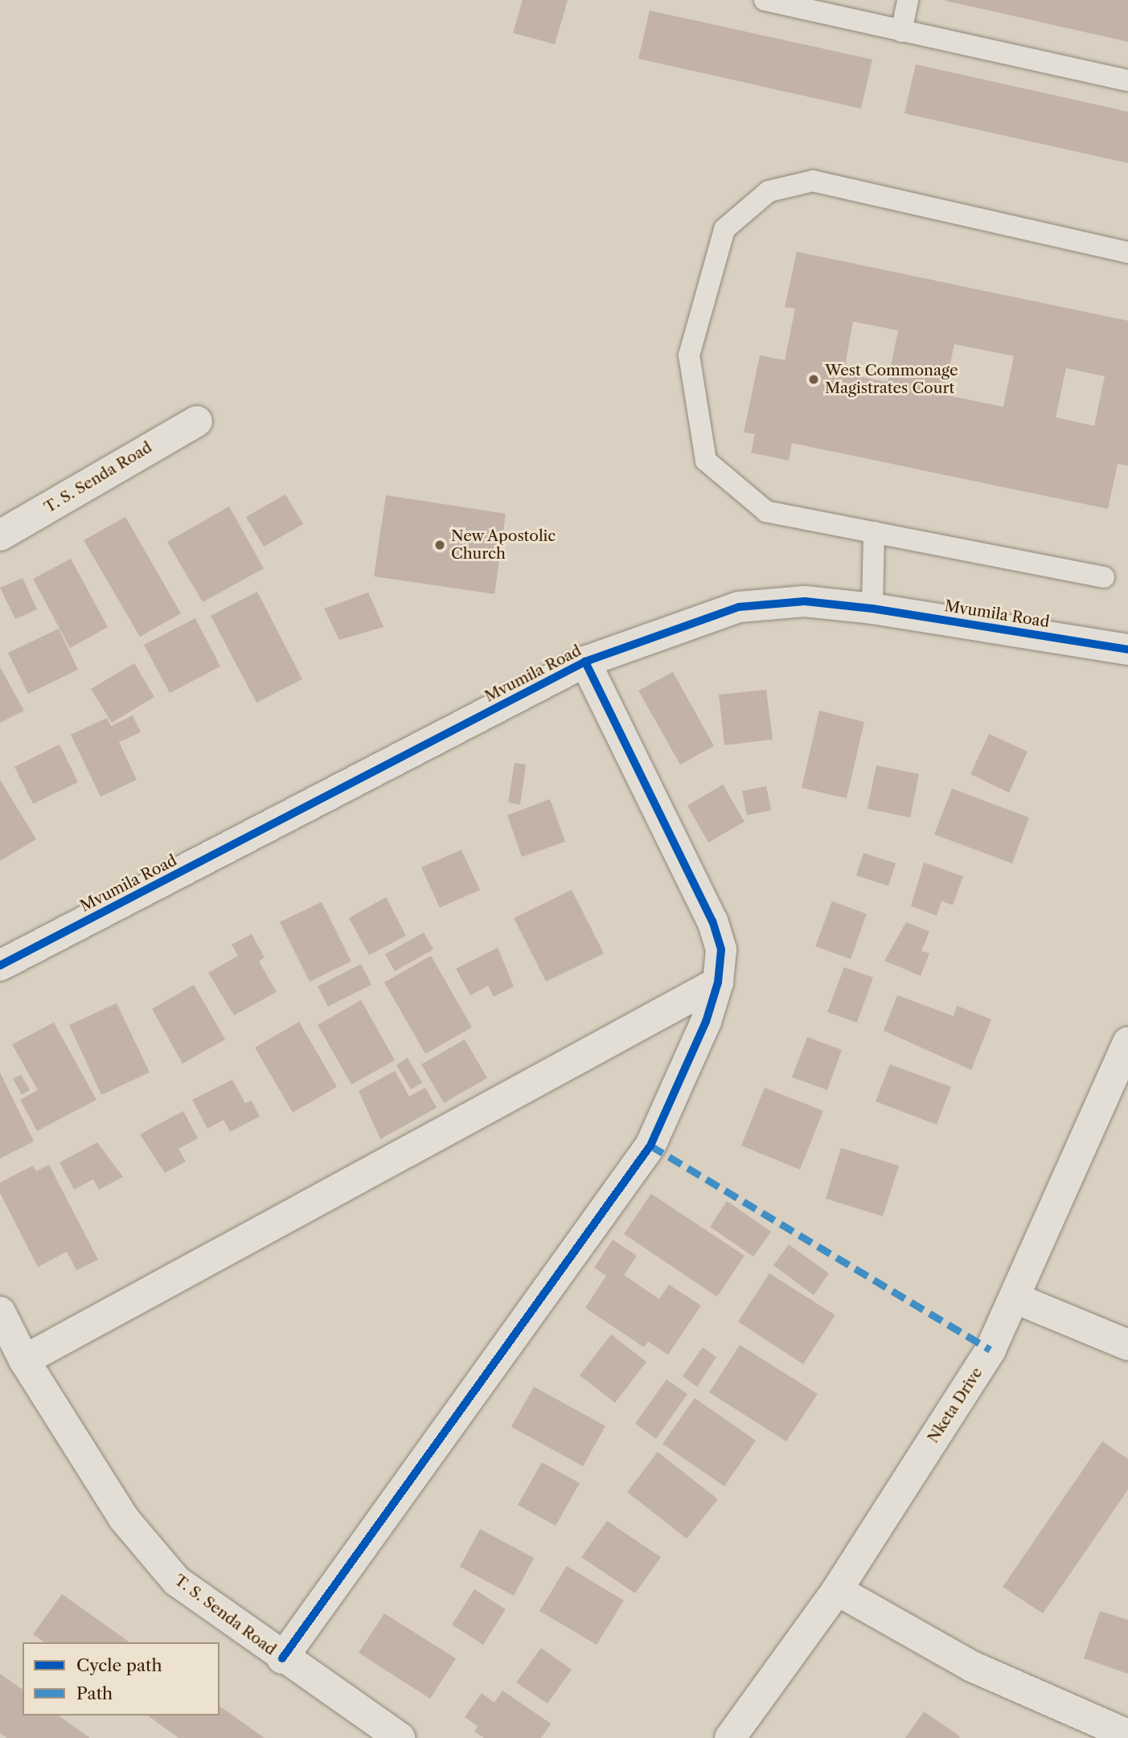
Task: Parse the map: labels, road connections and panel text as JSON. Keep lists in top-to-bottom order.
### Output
{
  "streets": {
    "street": ["T. S. Senda Road", "Mvumila Road", "Nketa Drive"]
  },
  "places": ["West Commonage Magistrates Court", "New Apostolic Church"],
  "legend": ["Cycle path", "Path"]
}
